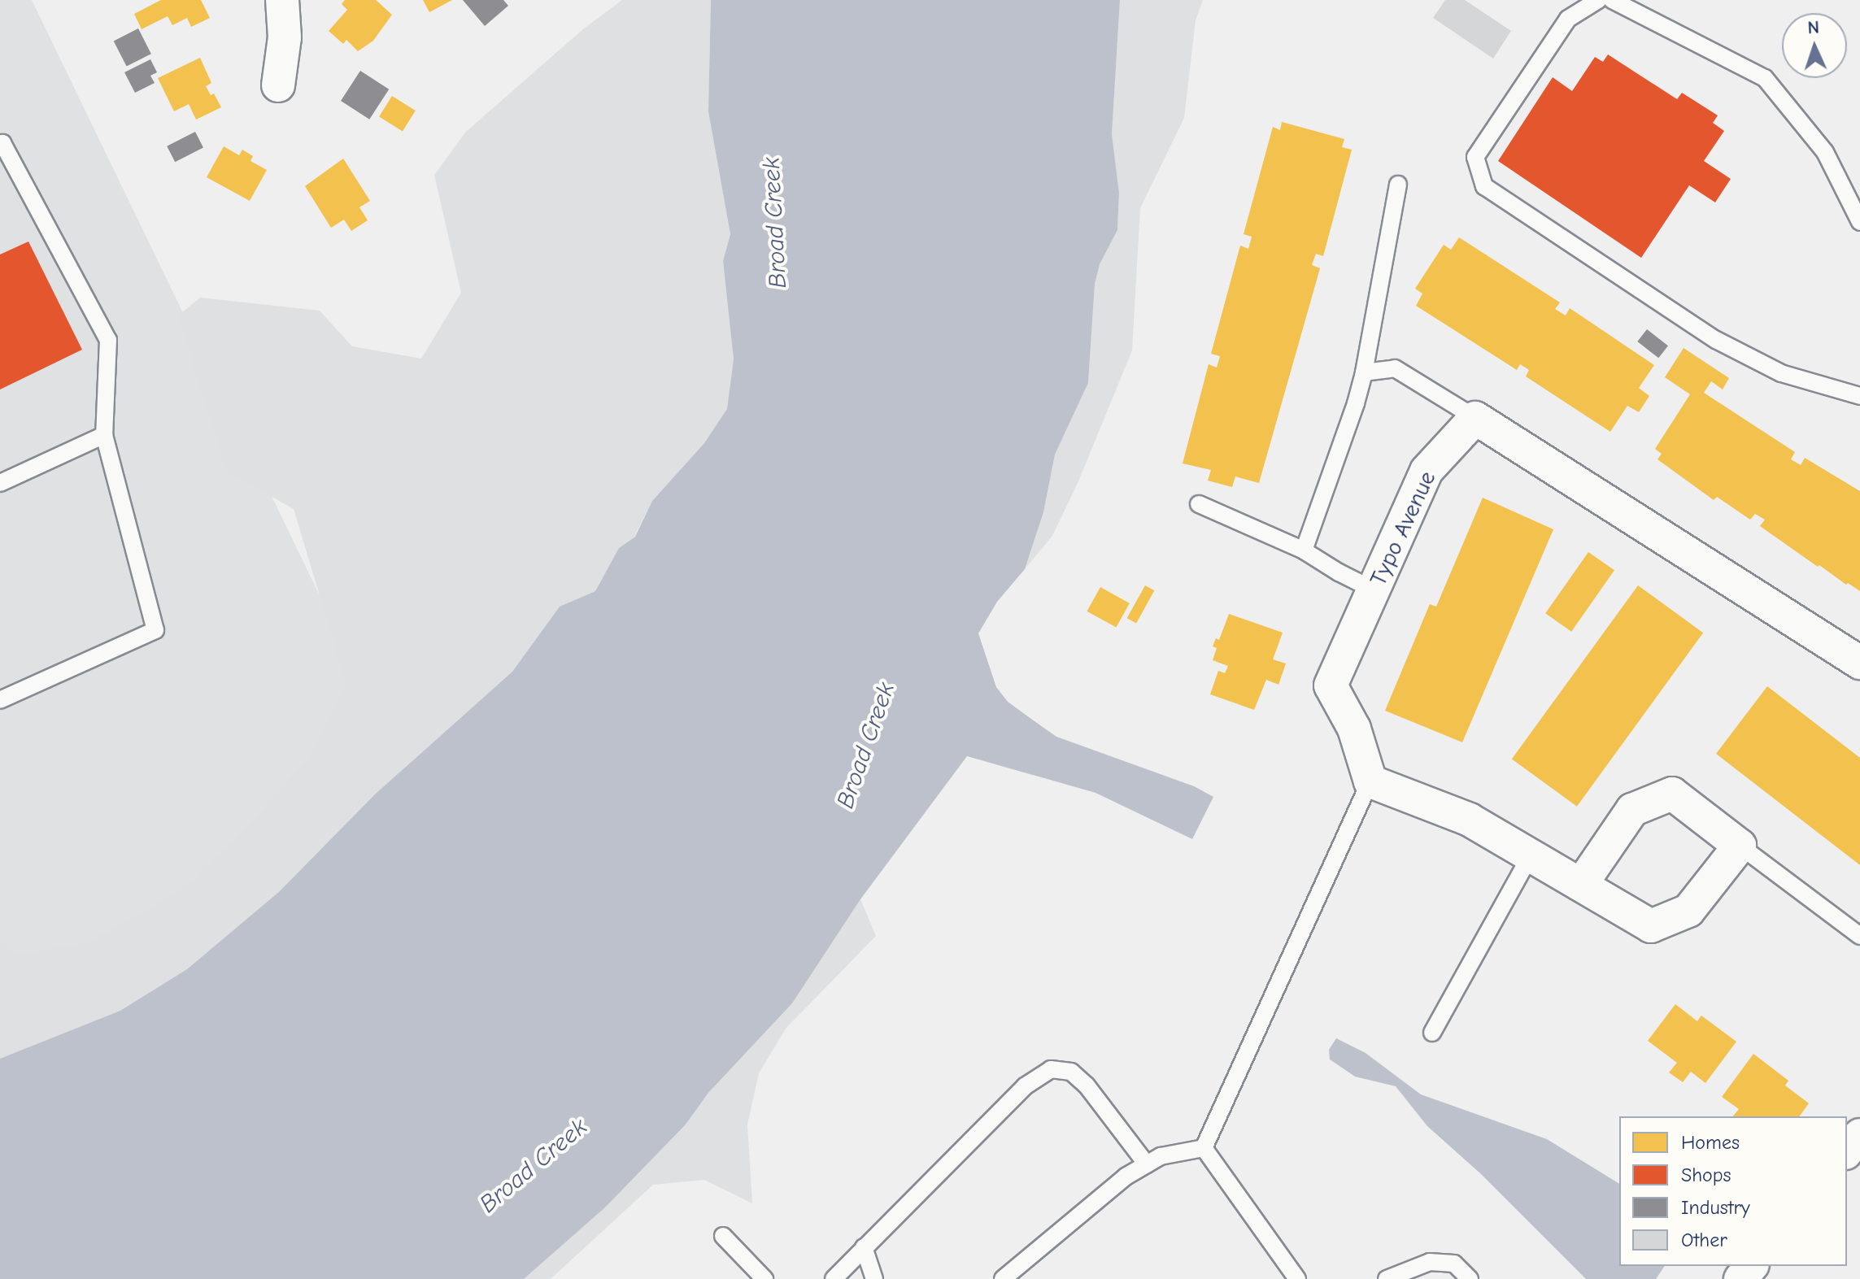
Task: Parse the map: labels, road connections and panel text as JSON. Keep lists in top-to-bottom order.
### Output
{
  "streets": {
    "street": ["Typo Avenue"]
  },
  "water": ["Broad Creek"],
  "legend": [
    "Homes",
    "Shops",
    "Industry",
    "Other"
  ],
  "north": "top"
}
